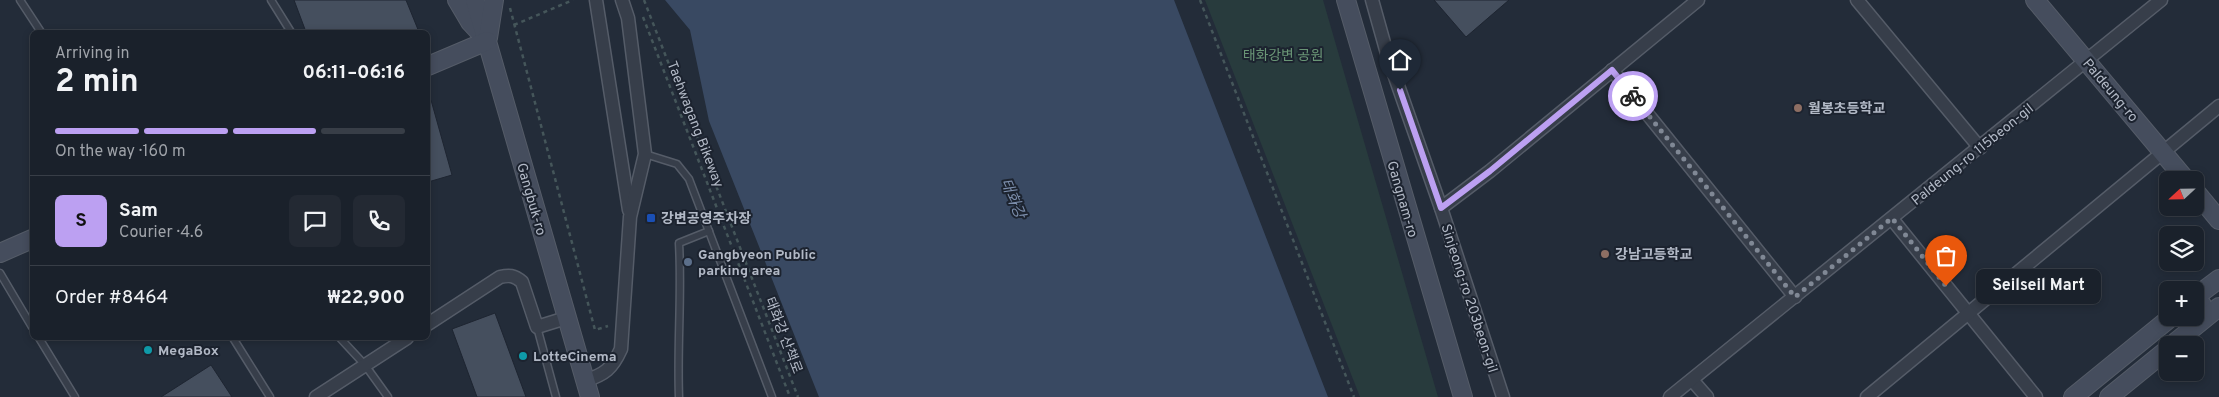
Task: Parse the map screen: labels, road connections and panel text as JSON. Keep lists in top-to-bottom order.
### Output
{
  "streets": {
    "main road": ["Paldeung-ro", "Gangbuk-ro", "Gangnam-ro"],
    "street": ["Paldeung-ro 115beon-gil", "Sinjeong-ro 203beon-gil"],
    "path": ["Taehwagang Bikeway", "태화강 산책로"]
  },
  "crossings": [
    ["Paldeung-ro", "Paldeung-ro 115beon-gil"]
  ],
  "water": ["태화강"],
  "parks": ["태화강변 공원"],
  "places": {
    "other": [
      "월봉초등학교",
      "강남고등학교",
      "Gangbyeon Public parking area",
      "Seilseil Mart",
      "MegaBox",
      "LotteCinema"
    ],
    "transit": ["강변공영주차장"]
  },
  "north": "left",
  "page": {
    "heading": ["2 min", "Arriving in", "06:11–06:16"],
    "panel": [
      "Sam",
      "Courier · 4.6",
      "Order #8464",
      "₩22,900"
    ],
    "bar": "On the way · 160 m",
    "map_buttons": ["+", "−"],
    "round": "S",
    "bubble": "Seilseil Mart"
  }
}
